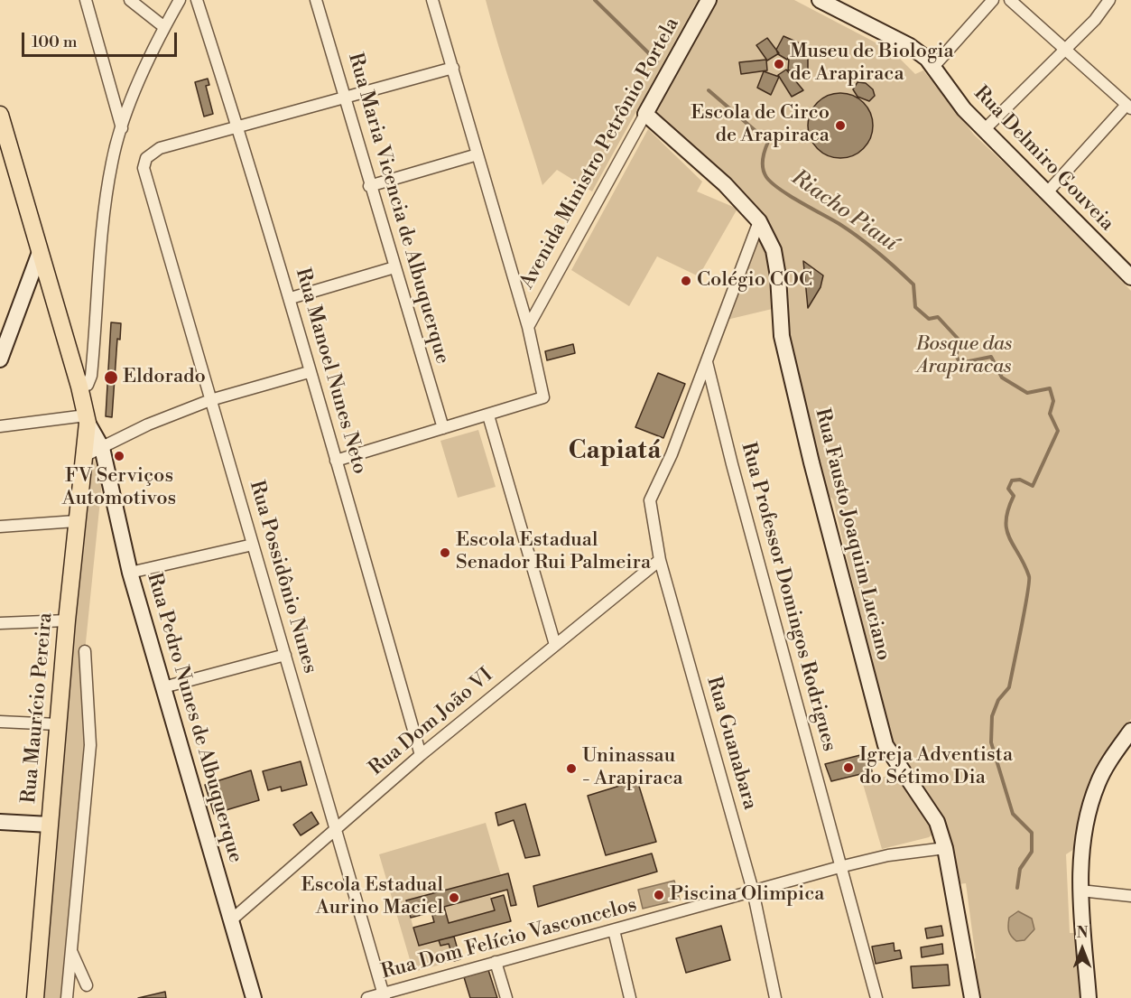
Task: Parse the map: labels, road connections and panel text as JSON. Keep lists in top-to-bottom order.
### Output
{
  "streets": {
    "main road": ["Rua Maurício Pereira"],
    "street": [
      "Avenida Ministro Petrônio Portela",
      "Rua Delmiro Gouveia",
      "Rua Maria Vicencia de Albuquerque",
      "Rua Manoel Nunes Neto",
      "Rua Fausto Joaquim Luciano",
      "Rua Possidônio Nunes",
      "Rua Professor Domingos Rodrigues",
      "Rua Pedro Nunes de Albuquerque",
      "Rua Dom João VI",
      "Rua Guanabara",
      "Rua Dom Felício Vasconcelos"
    ]
  },
  "crossings": [
    ["Avenida Ministro Petrônio Portela", "Rua Fausto Joaquim Luciano"],
    ["Rua Manoel Nunes Neto", "Rua Possidônio Nunes"],
    ["Rua Manoel Nunes Neto", "Rua Dom João VI"],
    ["Rua Fausto Joaquim Luciano", "Rua Dom Felício Vasconcelos"],
    ["Rua Possidônio Nunes", "Rua Dom João VI"],
    ["Rua Possidônio Nunes", "Rua Dom Felício Vasconcelos"],
    ["Rua Professor Domingos Rodrigues", "Rua Guanabara"],
    ["Rua Professor Domingos Rodrigues", "Rua Dom Felício Vasconcelos"],
    ["Rua Maurício Pereira", "Rua Pedro Nunes de Albuquerque"],
    ["Rua Pedro Nunes de Albuquerque", "Rua Dom João VI"],
    ["Rua Dom João VI", "Rua Guanabara"],
    ["Rua Guanabara", "Rua Dom Felício Vasconcelos"]
  ],
  "districts": ["Capiatá"],
  "water": ["Riacho Piauí"],
  "parks": ["Bosque das Arapiracas"],
  "places": [
    "Museu de Biologia de Arapiraca",
    "Escola de Circo de Arapiraca",
    "Colégio COC",
    "Eldorado",
    "FV Serviços Automotivos",
    "Escola Estadual Senador Rui Palmeira",
    "Igreja Adventista do Sétimo Dia",
    "Uninassau - Arapiraca",
    "Piscina Olimpica",
    "Escola Estadual Aurino Maciel"
  ],
  "scale_bar": "100 m",
  "north": "top"
}
